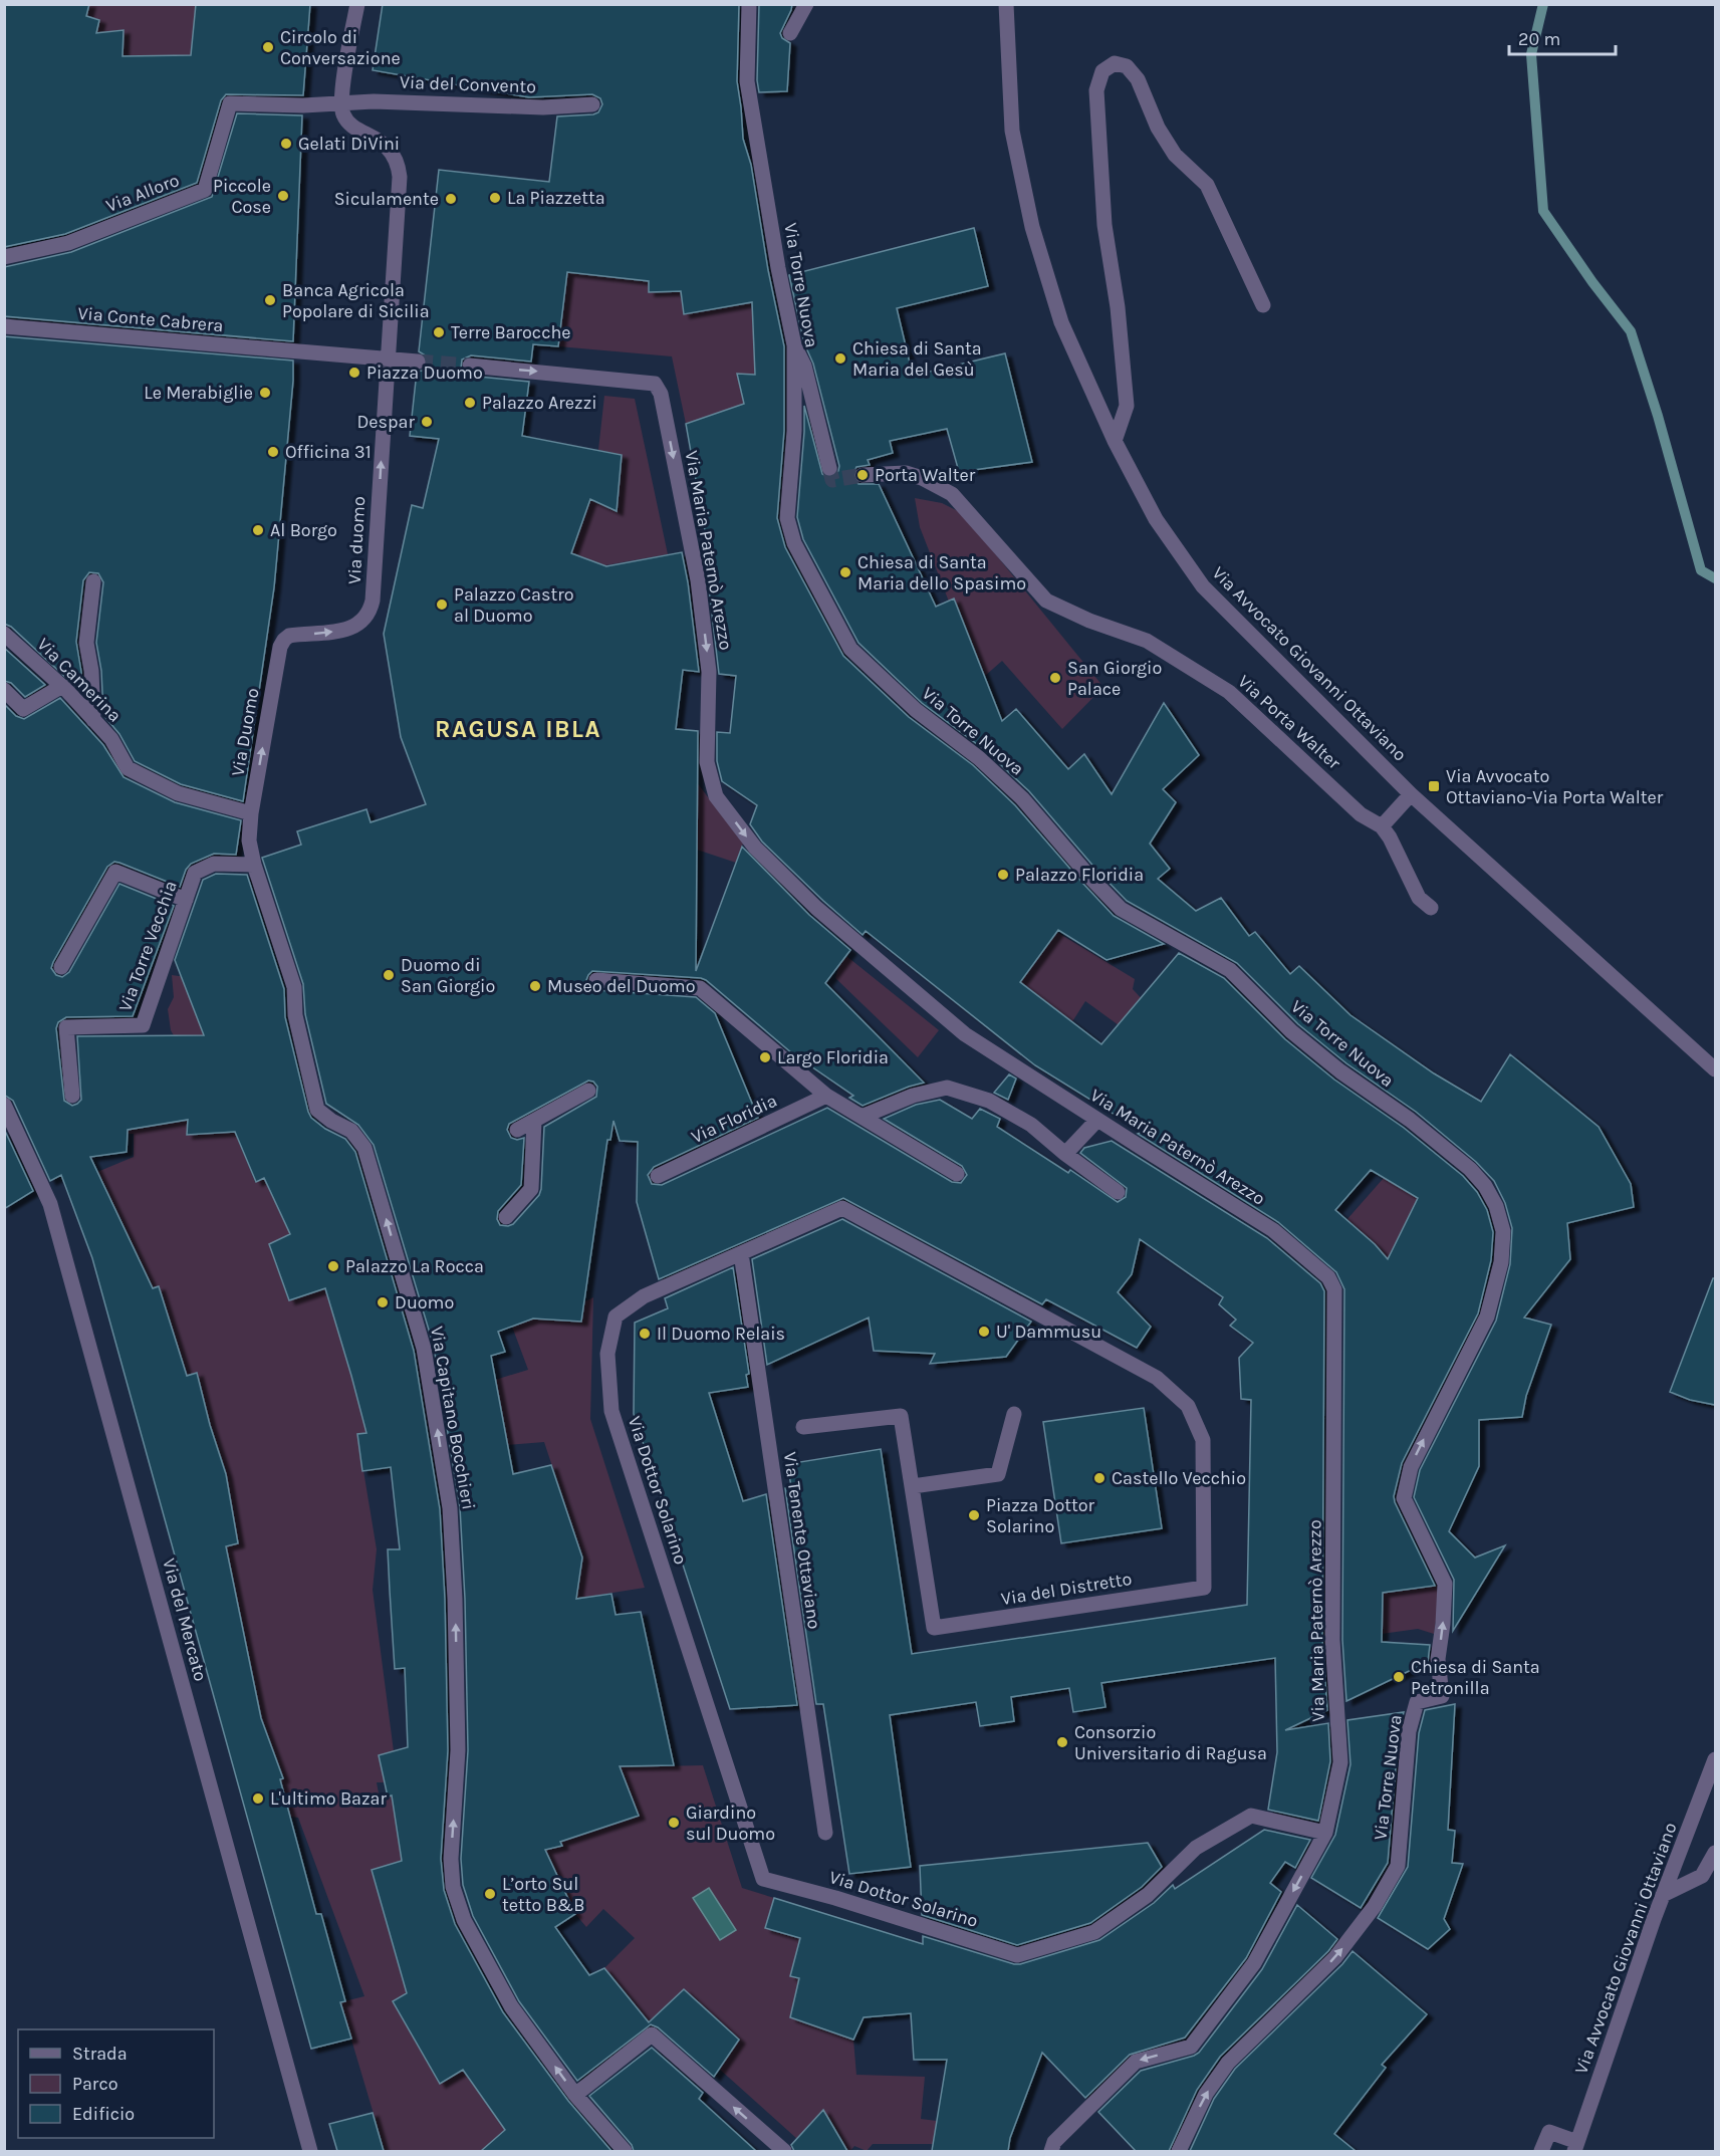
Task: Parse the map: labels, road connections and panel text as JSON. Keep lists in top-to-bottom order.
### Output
{
  "streets": {
    "street": [
      "Via del Convento",
      "Via Alloro",
      "Via Torre Nuova",
      "Via Conte Cabrera",
      "Via duomo",
      "Via Maria Paternò Arezzo",
      "Via Avvocato Giovanni Ottaviano",
      "Via Camerina",
      "Via Porta Walter",
      "Via Duomo",
      "Via Torre Vecchia",
      "Via Floridia",
      "Via Capitano Bocchieri",
      "Via Dottor Solarino",
      "Via Tenente Ottaviano",
      "Via del Distretto",
      "Via del Mercato"
    ]
  },
  "crossings": [
    ["Via del Convento", "Via Alloro"],
    ["Via Conte Cabrera", "Via duomo"],
    ["Via duomo", "Via Duomo"],
    ["Via Maria Paternò Arezzo", "Via Dottor Solarino"],
    ["Via Camerina", "Via Duomo"],
    ["Via Camerina", "Via Capitano Bocchieri"],
    ["Via Duomo", "Via Capitano Bocchieri"],
    ["Via Torre Vecchia", "Via Capitano Bocchieri"],
    ["Via Dottor Solarino", "Via Tenente Ottaviano"],
    ["Via Dottor Solarino", "Via del Distretto"]
  ],
  "one_way": [
    "Via Torre Nuova",
    "Via duomo",
    "Via Duomo",
    "Via Capitano Bocchieri"
  ],
  "districts": ["RAGUSA IBLA"],
  "places": {
    "other": [
      "Circolo di Conversazione",
      "Gelati DiVini",
      "Piccole Cose",
      "La Piazzetta",
      "Siculamente",
      "Banca Agricola Popolare di Sicilia",
      "Terre Barocche",
      "Chiesa di Santa Maria del Gesù",
      "Piazza Duomo",
      "Le Merabiglie",
      "Palazzo Arezzi",
      "Despar",
      "Officina 31",
      "Porta Walter",
      "Al Borgo",
      "Chiesa di Santa Maria dello Spasimo",
      "Palazzo Castro al Duomo",
      "San Giorgio Palace",
      "Palazzo Floridia",
      "Duomo di San Giorgio",
      "Museo del Duomo",
      "Largo Floridia",
      "Palazzo La Rocca",
      "Duomo",
      "U' Dammusu",
      "Il Duomo Relais",
      "Castello Vecchio",
      "Piazza Dottor Solarino",
      "Chiesa di Santa Petronilla",
      "Consorzio Universitario di Ragusa",
      "L'ultimo Bazar",
      "Giardino sul Duomo",
      "L’orto Sul tetto B&B"
    ],
    "transit": ["Via Avvocato Ottaviano-Via Porta Walter"]
  },
  "legend": ["Strada", "Parco", "Edificio"],
  "scale_bar": "20 m"
}
